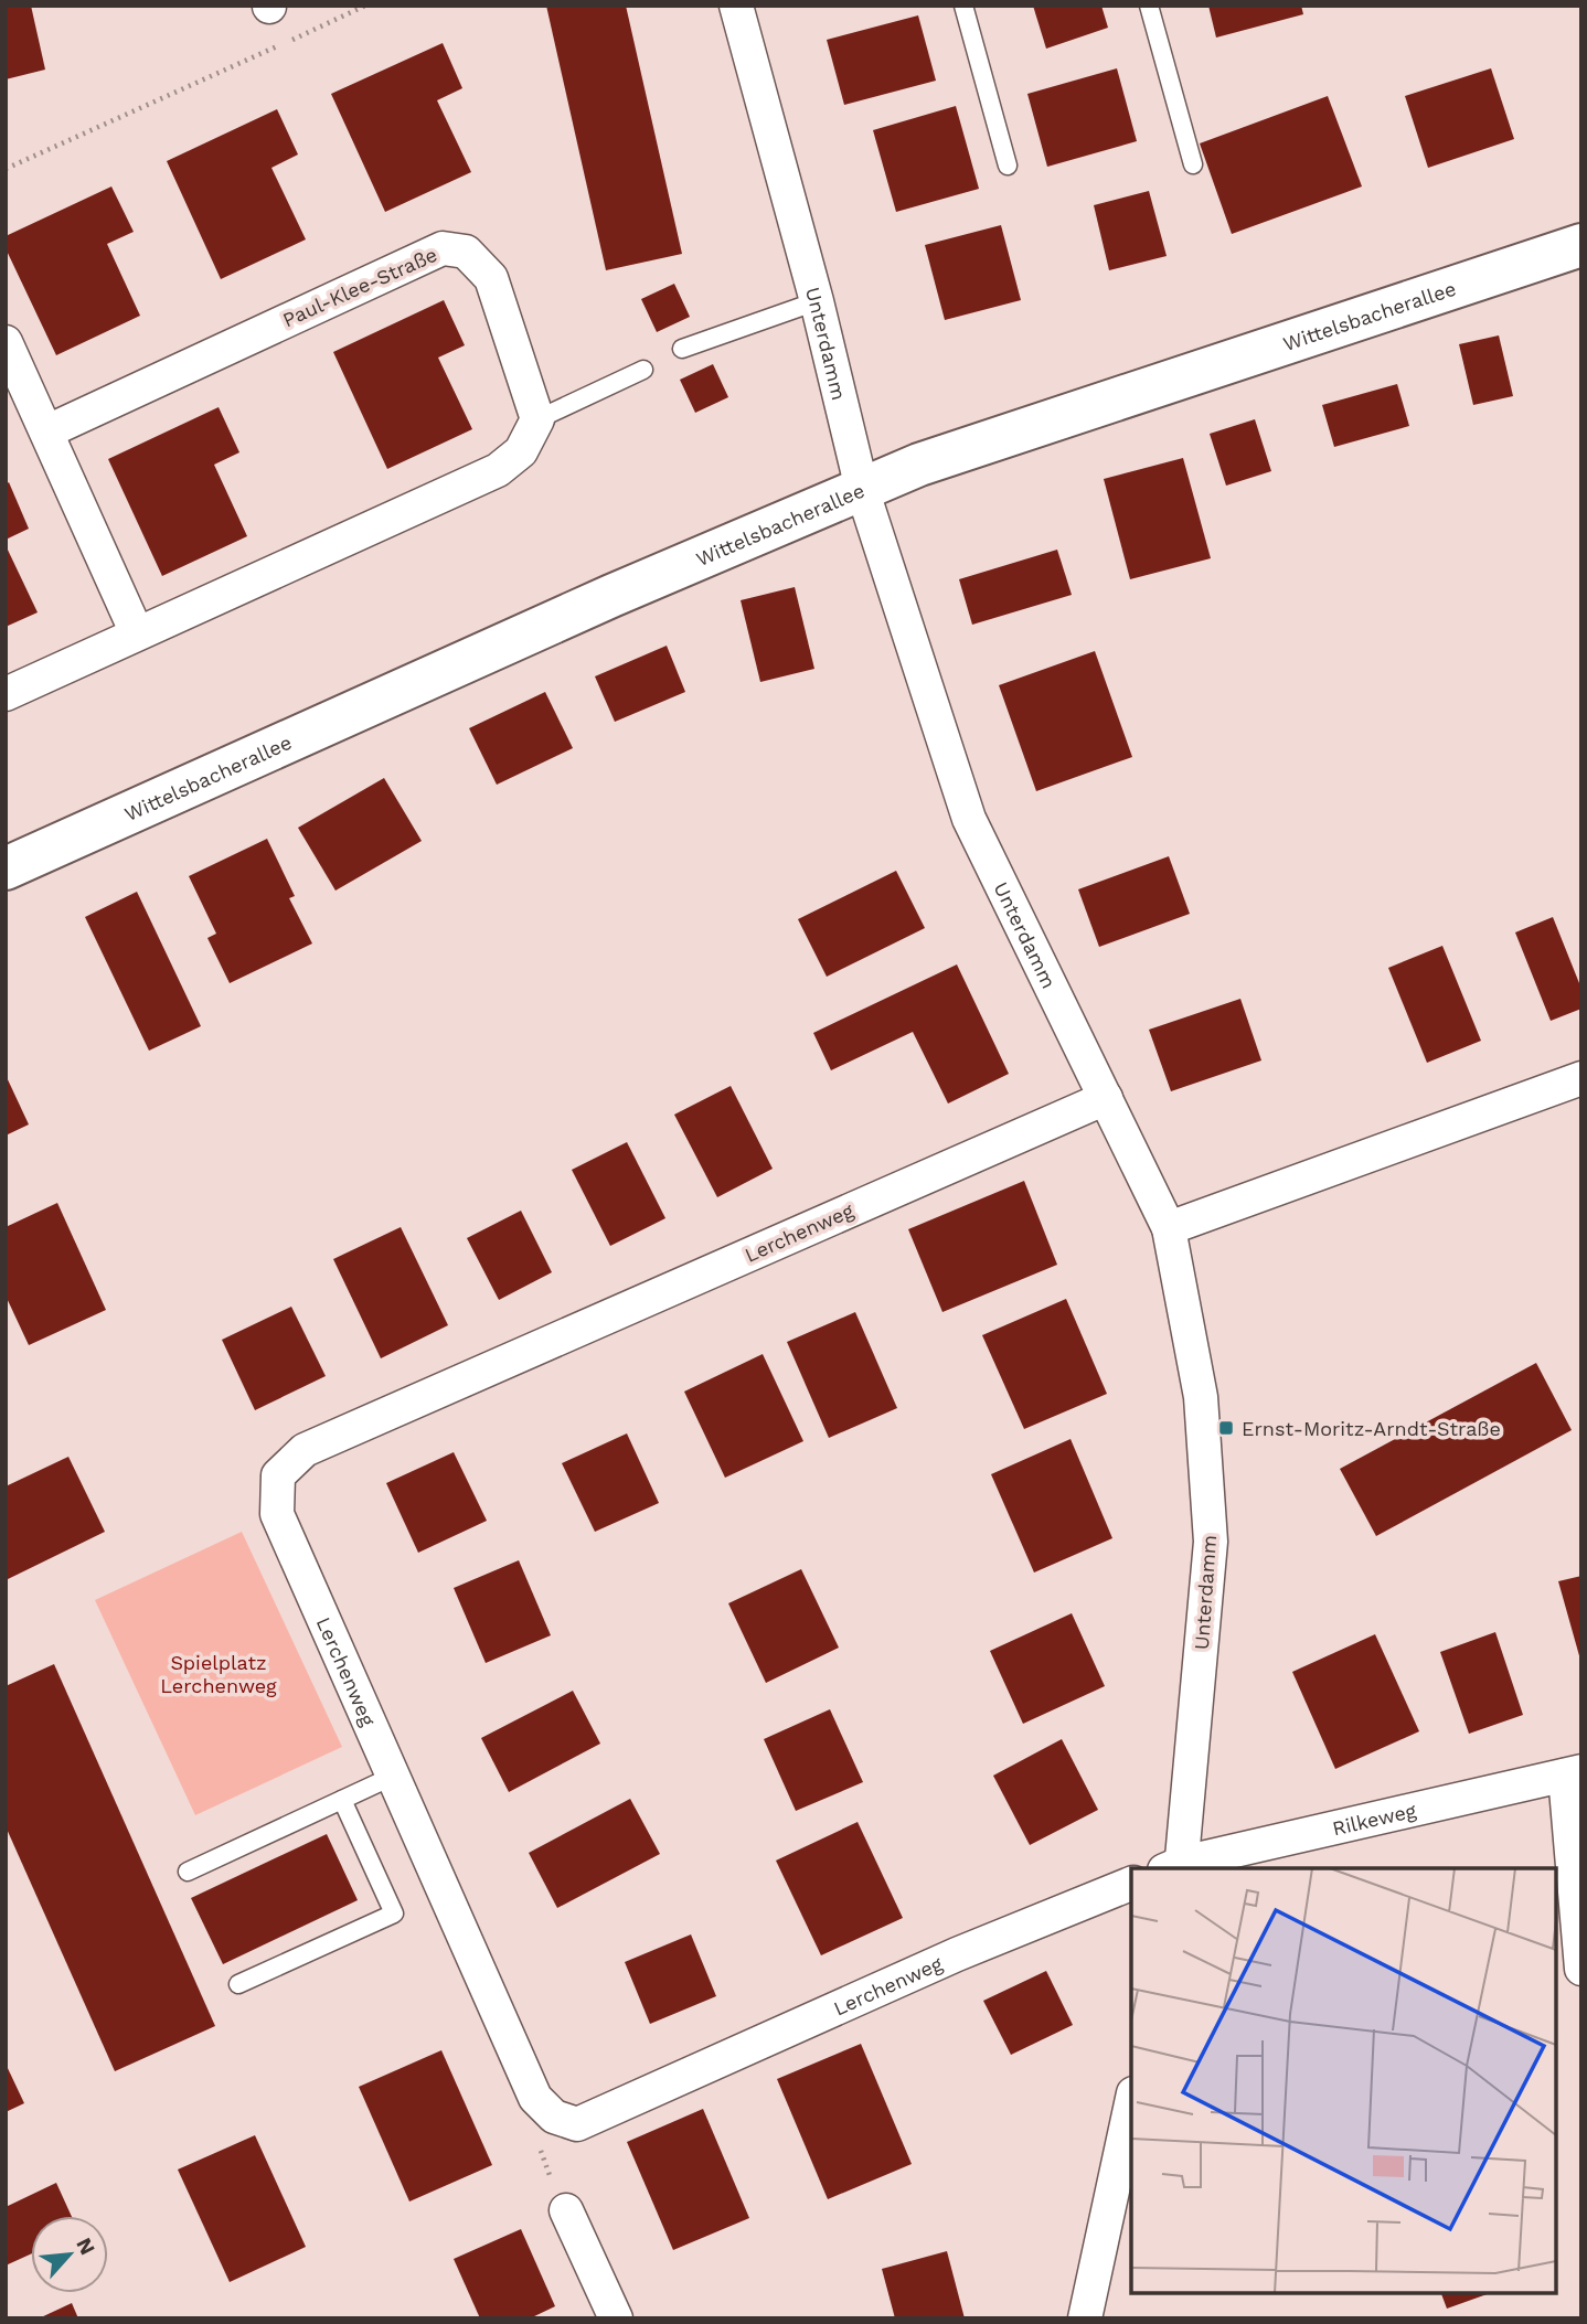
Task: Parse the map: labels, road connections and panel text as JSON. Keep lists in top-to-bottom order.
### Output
{
  "streets": {
    "street": [
      "Paul-Klee-Straße",
      "Wittelsbacherallee",
      "Unterdamm",
      "Lerchenweg",
      "Rilkeweg"
    ]
  },
  "crossings": [
    ["Wittelsbacherallee", "Unterdamm"],
    ["Unterdamm", "Lerchenweg"],
    ["Unterdamm", "Rilkeweg"]
  ],
  "parks": ["Spielplatz Lerchenweg"],
  "places": {
    "transit": ["Ernst-Moritz-Arndt-Straße"]
  },
  "north": "top right"
}
